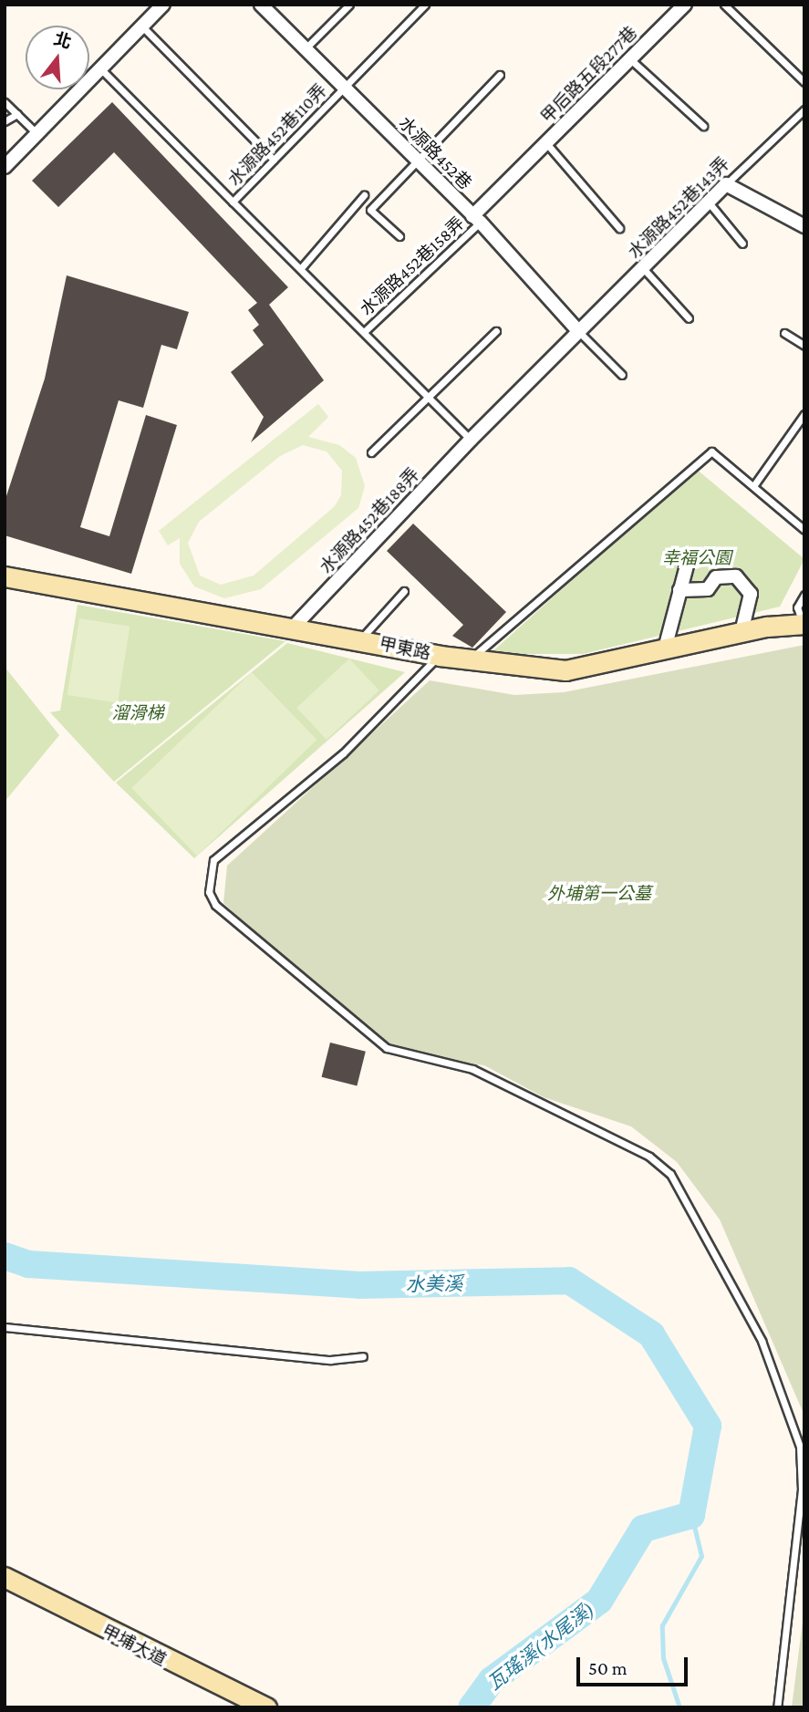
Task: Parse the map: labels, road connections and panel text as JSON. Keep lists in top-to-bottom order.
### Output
{
  "streets": {
    "street": [
      "甲后路五段277巷",
      "水源路452巷",
      "水源路452巷143弄",
      "水源路452巷188弄",
      "甲東路",
      "甲埔大道"
    ],
    "lane": ["水源路452巷110弄", "水源路452巷158弄"]
  },
  "crossings": [
    ["甲后路五段277巷", "水源路452巷"],
    ["甲后路五段277巷", "水源路452巷158弄"],
    ["水源路452巷110弄", "水源路452巷"],
    ["水源路452巷110弄", "水源路452巷158弄"],
    ["水源路452巷", "水源路452巷143弄"],
    ["水源路452巷", "水源路452巷158弄"],
    ["水源路452巷", "水源路452巷188弄"],
    ["水源路452巷143弄", "水源路452巷188弄"],
    ["水源路452巷188弄", "甲東路"]
  ],
  "water": ["水美溪", "瓦瑤溪(水尾溪)"],
  "parks": ["幸福公園", "溜滑梯", "外埔第一公墓"],
  "scale_bar": "50 m",
  "north": "top"
}
